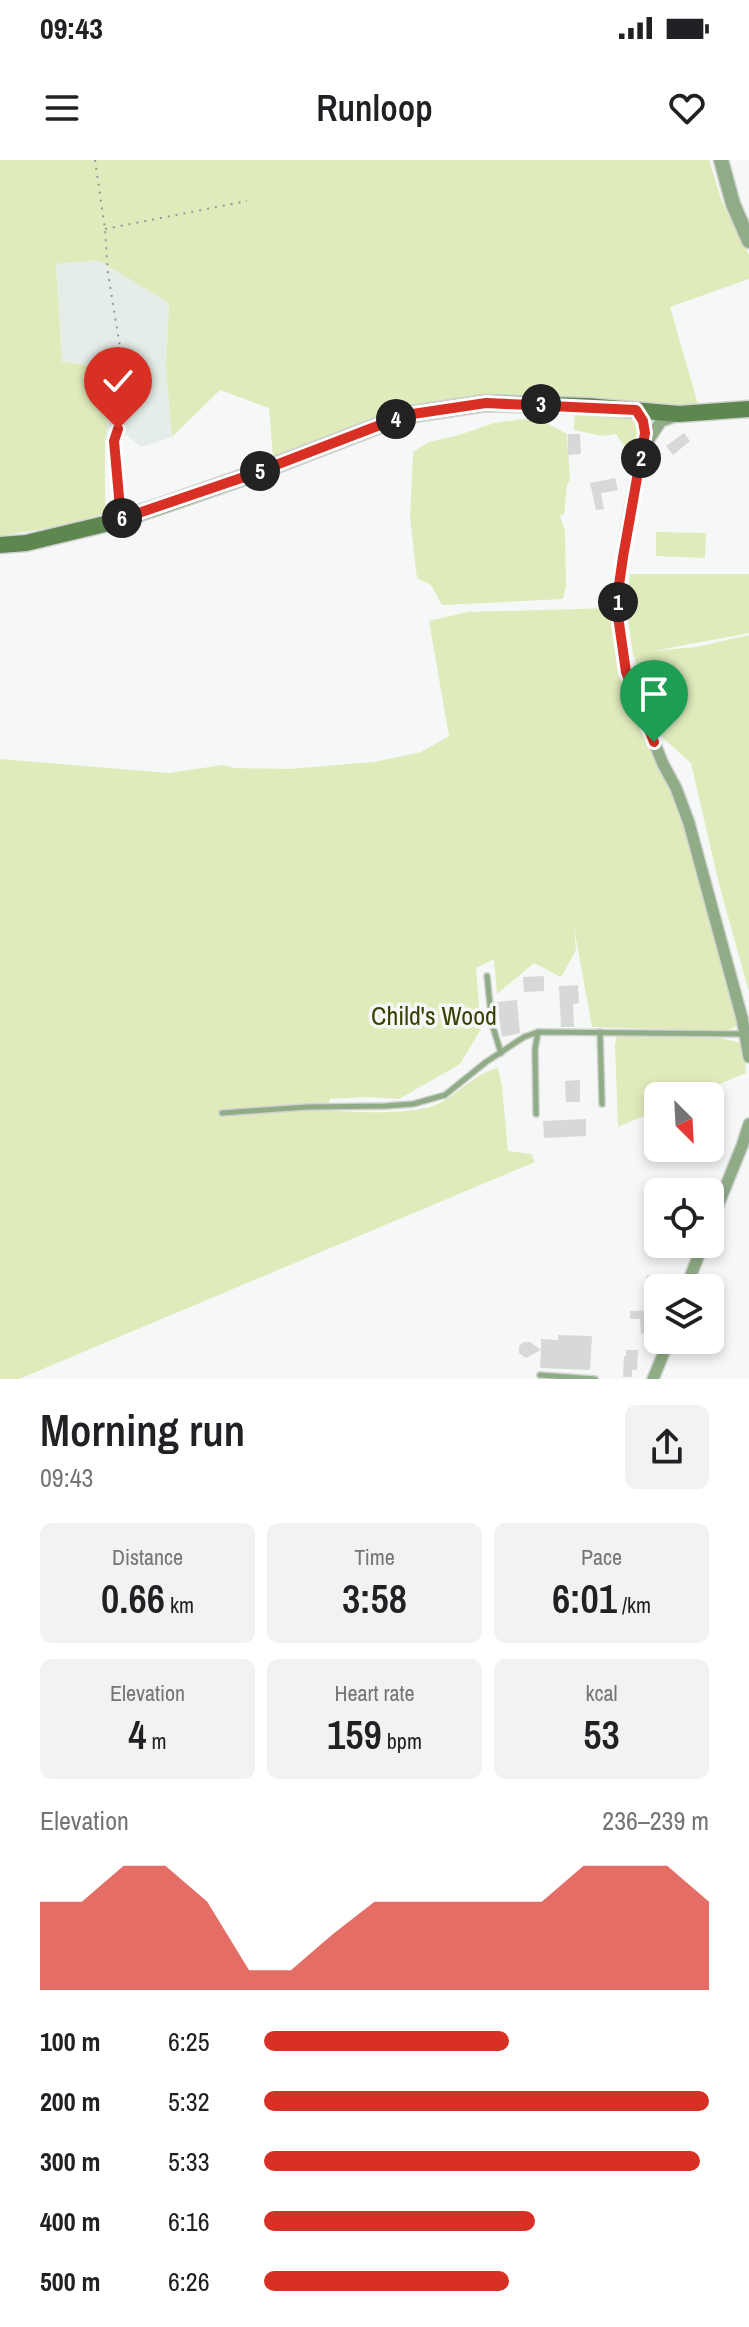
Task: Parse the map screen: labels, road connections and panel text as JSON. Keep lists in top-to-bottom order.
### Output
{
  "parks": ["Child's Wood"],
  "north": "bottom right",
  "page": {
    "status": "09:43",
    "header": "Runloop",
    "pins": [
      "3",
      "4",
      "2",
      "5",
      "6",
      "1"
    ],
    "heading": ["Morning run", "09:43"],
    "stats": [
      ["Distance", "0.66 km"],
      ["Time", "3:58"],
      ["Pace", "6:01 /km"],
      ["Elevation", "4 m"],
      ["Heart rate", "159 bpm"],
      ["kcal", "53"]
    ],
    "chart": ["Elevation", "236–239 m"],
    "list": [
      {
        "name": "100 m",
        "note": "6:25"
      },
      {
        "name": "200 m",
        "note": "5:32"
      },
      {
        "name": "300 m",
        "note": "5:33"
      },
      {
        "name": "400 m",
        "note": "6:16"
      },
      {
        "name": "500 m",
        "note": "6:26"
      }
    ]
  }
}
